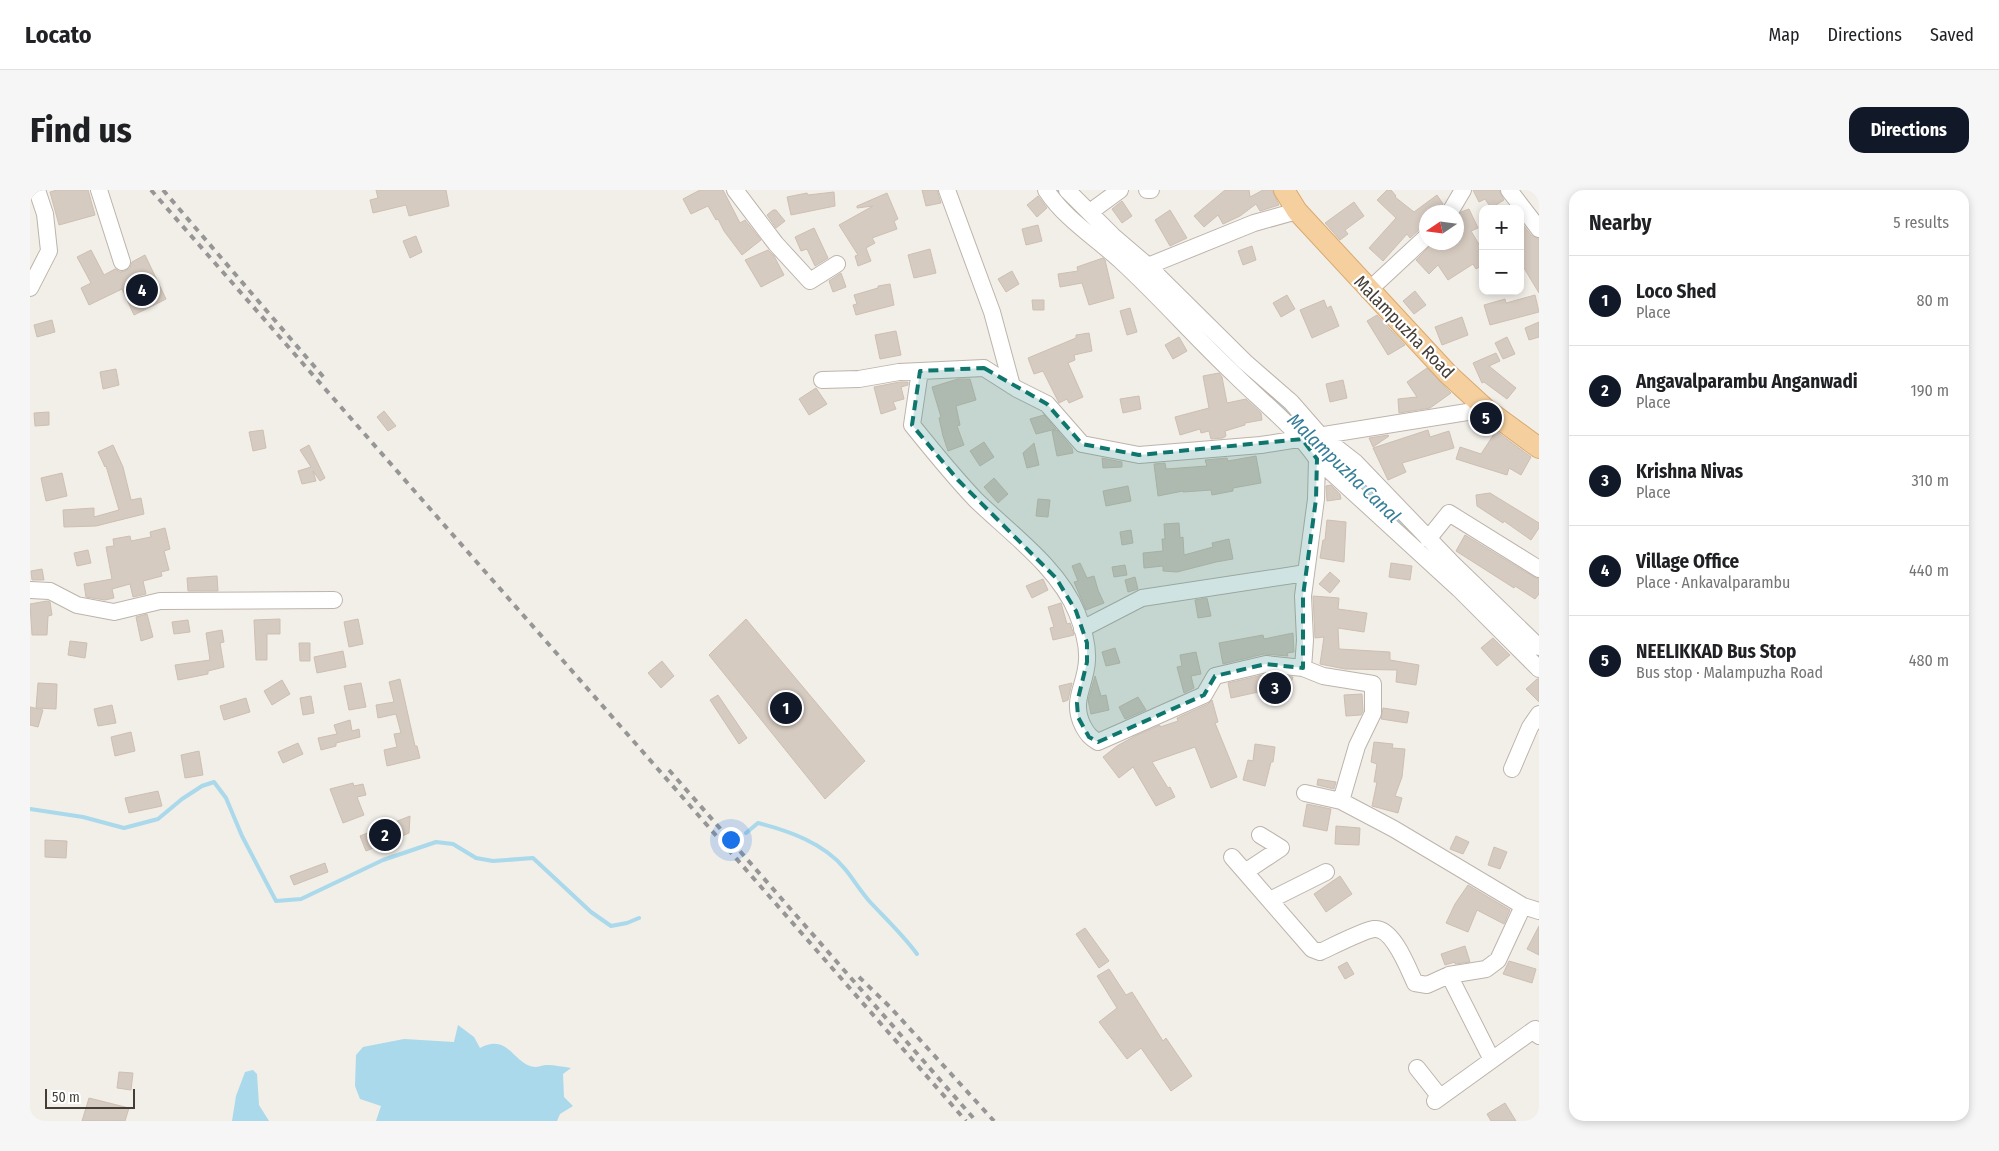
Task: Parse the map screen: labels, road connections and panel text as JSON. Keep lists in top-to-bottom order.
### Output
{
  "streets": {
    "main road": ["Malampuzha Road"]
  },
  "water": ["Malampuzha Canal"],
  "scale_bar": "50 m",
  "north": "left",
  "page": {
    "header": "Locato",
    "nav": ["Map", "Directions", "Saved"],
    "buttons": "Directions",
    "title": "Find us",
    "heading": ["Nearby", "5 results"],
    "map_buttons": ["+", "−"],
    "list": [
      {
        "mark": "1",
        "name": "Loco Shed",
        "note": "Place",
        "value": "80 m"
      },
      {
        "mark": "2",
        "name": "Angavalparambu Anganwadi",
        "note": "Place",
        "value": "190 m"
      },
      {
        "mark": "3",
        "name": "Krishna Nivas",
        "note": "Place",
        "value": "310 m"
      },
      {
        "mark": "4",
        "name": "Village Office",
        "note": "Place · Ankavalparambu",
        "value": "440 m"
      },
      {
        "mark": "5",
        "name": "NEELIKKAD Bus Stop",
        "note": "Bus stop · Malampuzha Road",
        "value": "480 m"
      }
    ],
    "pins": [
      "4",
      "5",
      "3",
      "1",
      "2"
    ],
    "scale": "50 m"
  }
}
